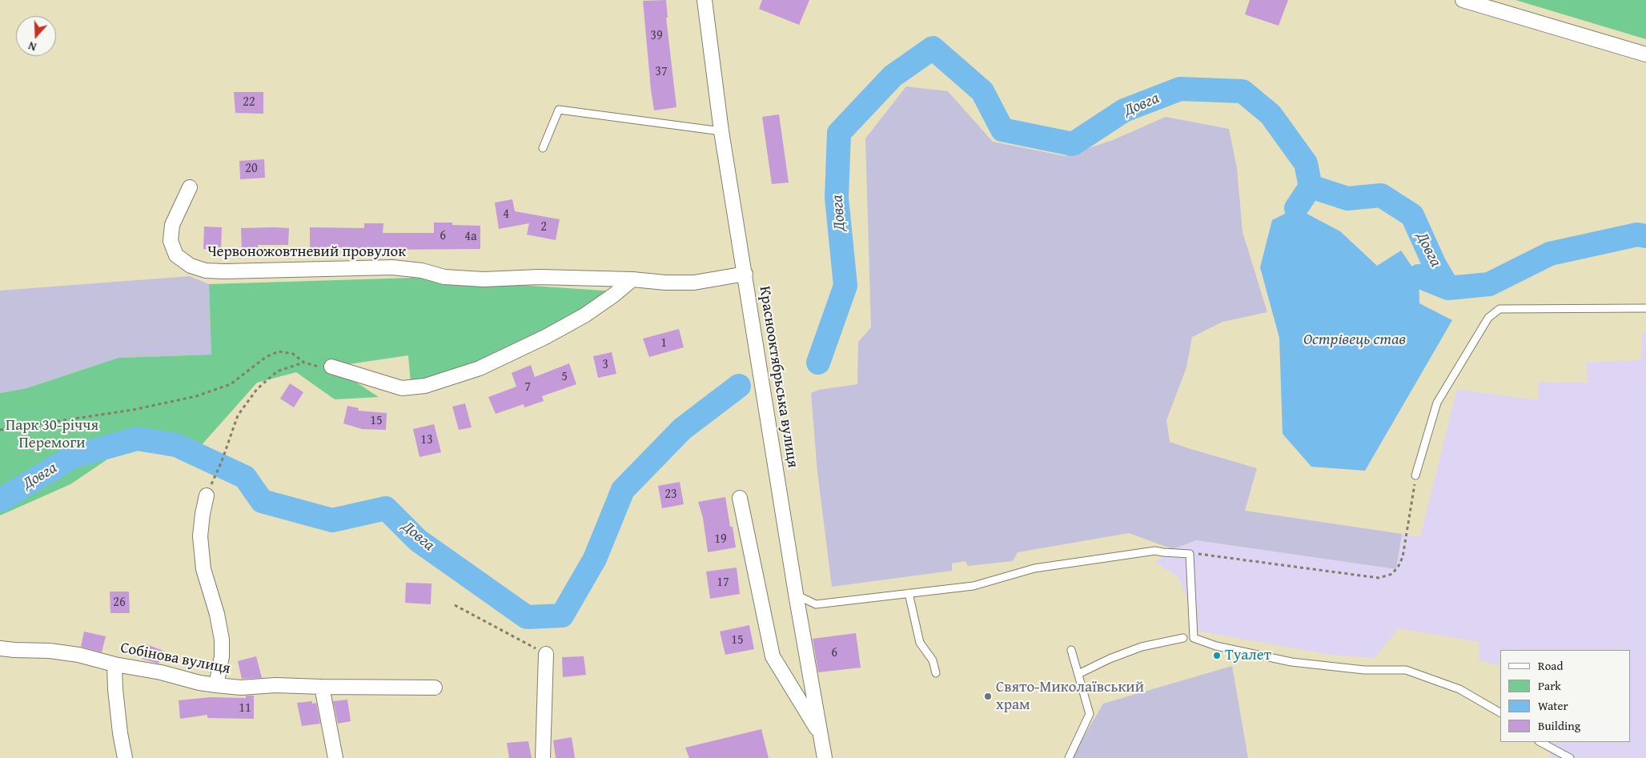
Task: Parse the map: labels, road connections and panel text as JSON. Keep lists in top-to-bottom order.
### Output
{
  "streets": {
    "street": ["Червоножовтневий провулок", "Краснооктябрьська вулиця", "Собінова вулиця"]
  },
  "crossings": [
    ["Червоножовтневий провулок", "Краснооктябрьська вулиця"]
  ],
  "water": ["Довга", "Острівець став"],
  "parks": ["Парк 30-річчя Перемоги"],
  "places": ["Туалет", "Свято-Миколаївський храм"],
  "house_numbers": [
    "39",
    "37",
    "22",
    "20",
    "4",
    "2",
    "6",
    "4а",
    "1",
    "3",
    "5",
    "7",
    "15",
    "13",
    "23",
    "19",
    "17",
    "26",
    "15",
    "6",
    "11"
  ],
  "legend": [
    "Road",
    "Park",
    "Water",
    "Building"
  ],
  "north": "bottom"
}
